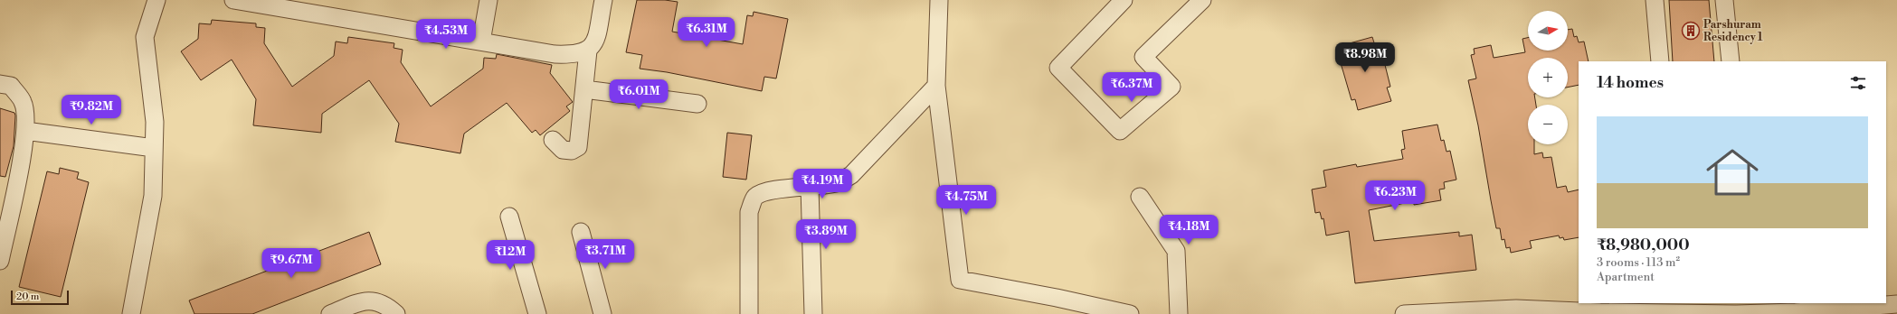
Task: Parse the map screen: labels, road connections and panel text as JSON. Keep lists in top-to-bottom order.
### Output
{
  "places": {
    "building": ["Parshuram Residency 1"]
  },
  "scale_bar": "20 m",
  "north": "right",
  "page": {
    "map_buttons": ["+", "−"],
    "price": [
      "₹6.31M",
      "₹4.53M",
      "₹8.98M",
      "₹6.37M",
      "₹6.01M",
      "₹9.82M",
      "₹4.19M",
      "₹6.23M",
      "₹4.75M",
      "₹4.18M",
      "₹3.89M",
      "₹3.71M",
      "₹12M",
      "₹9.67M"
    ],
    "heading": "14 homes",
    "list": [
      {
        "name": "₹8,980,000",
        "note": "3 rooms · 113 m² · Apartment"
      }
    ],
    "scale": "20 m"
  }
}
